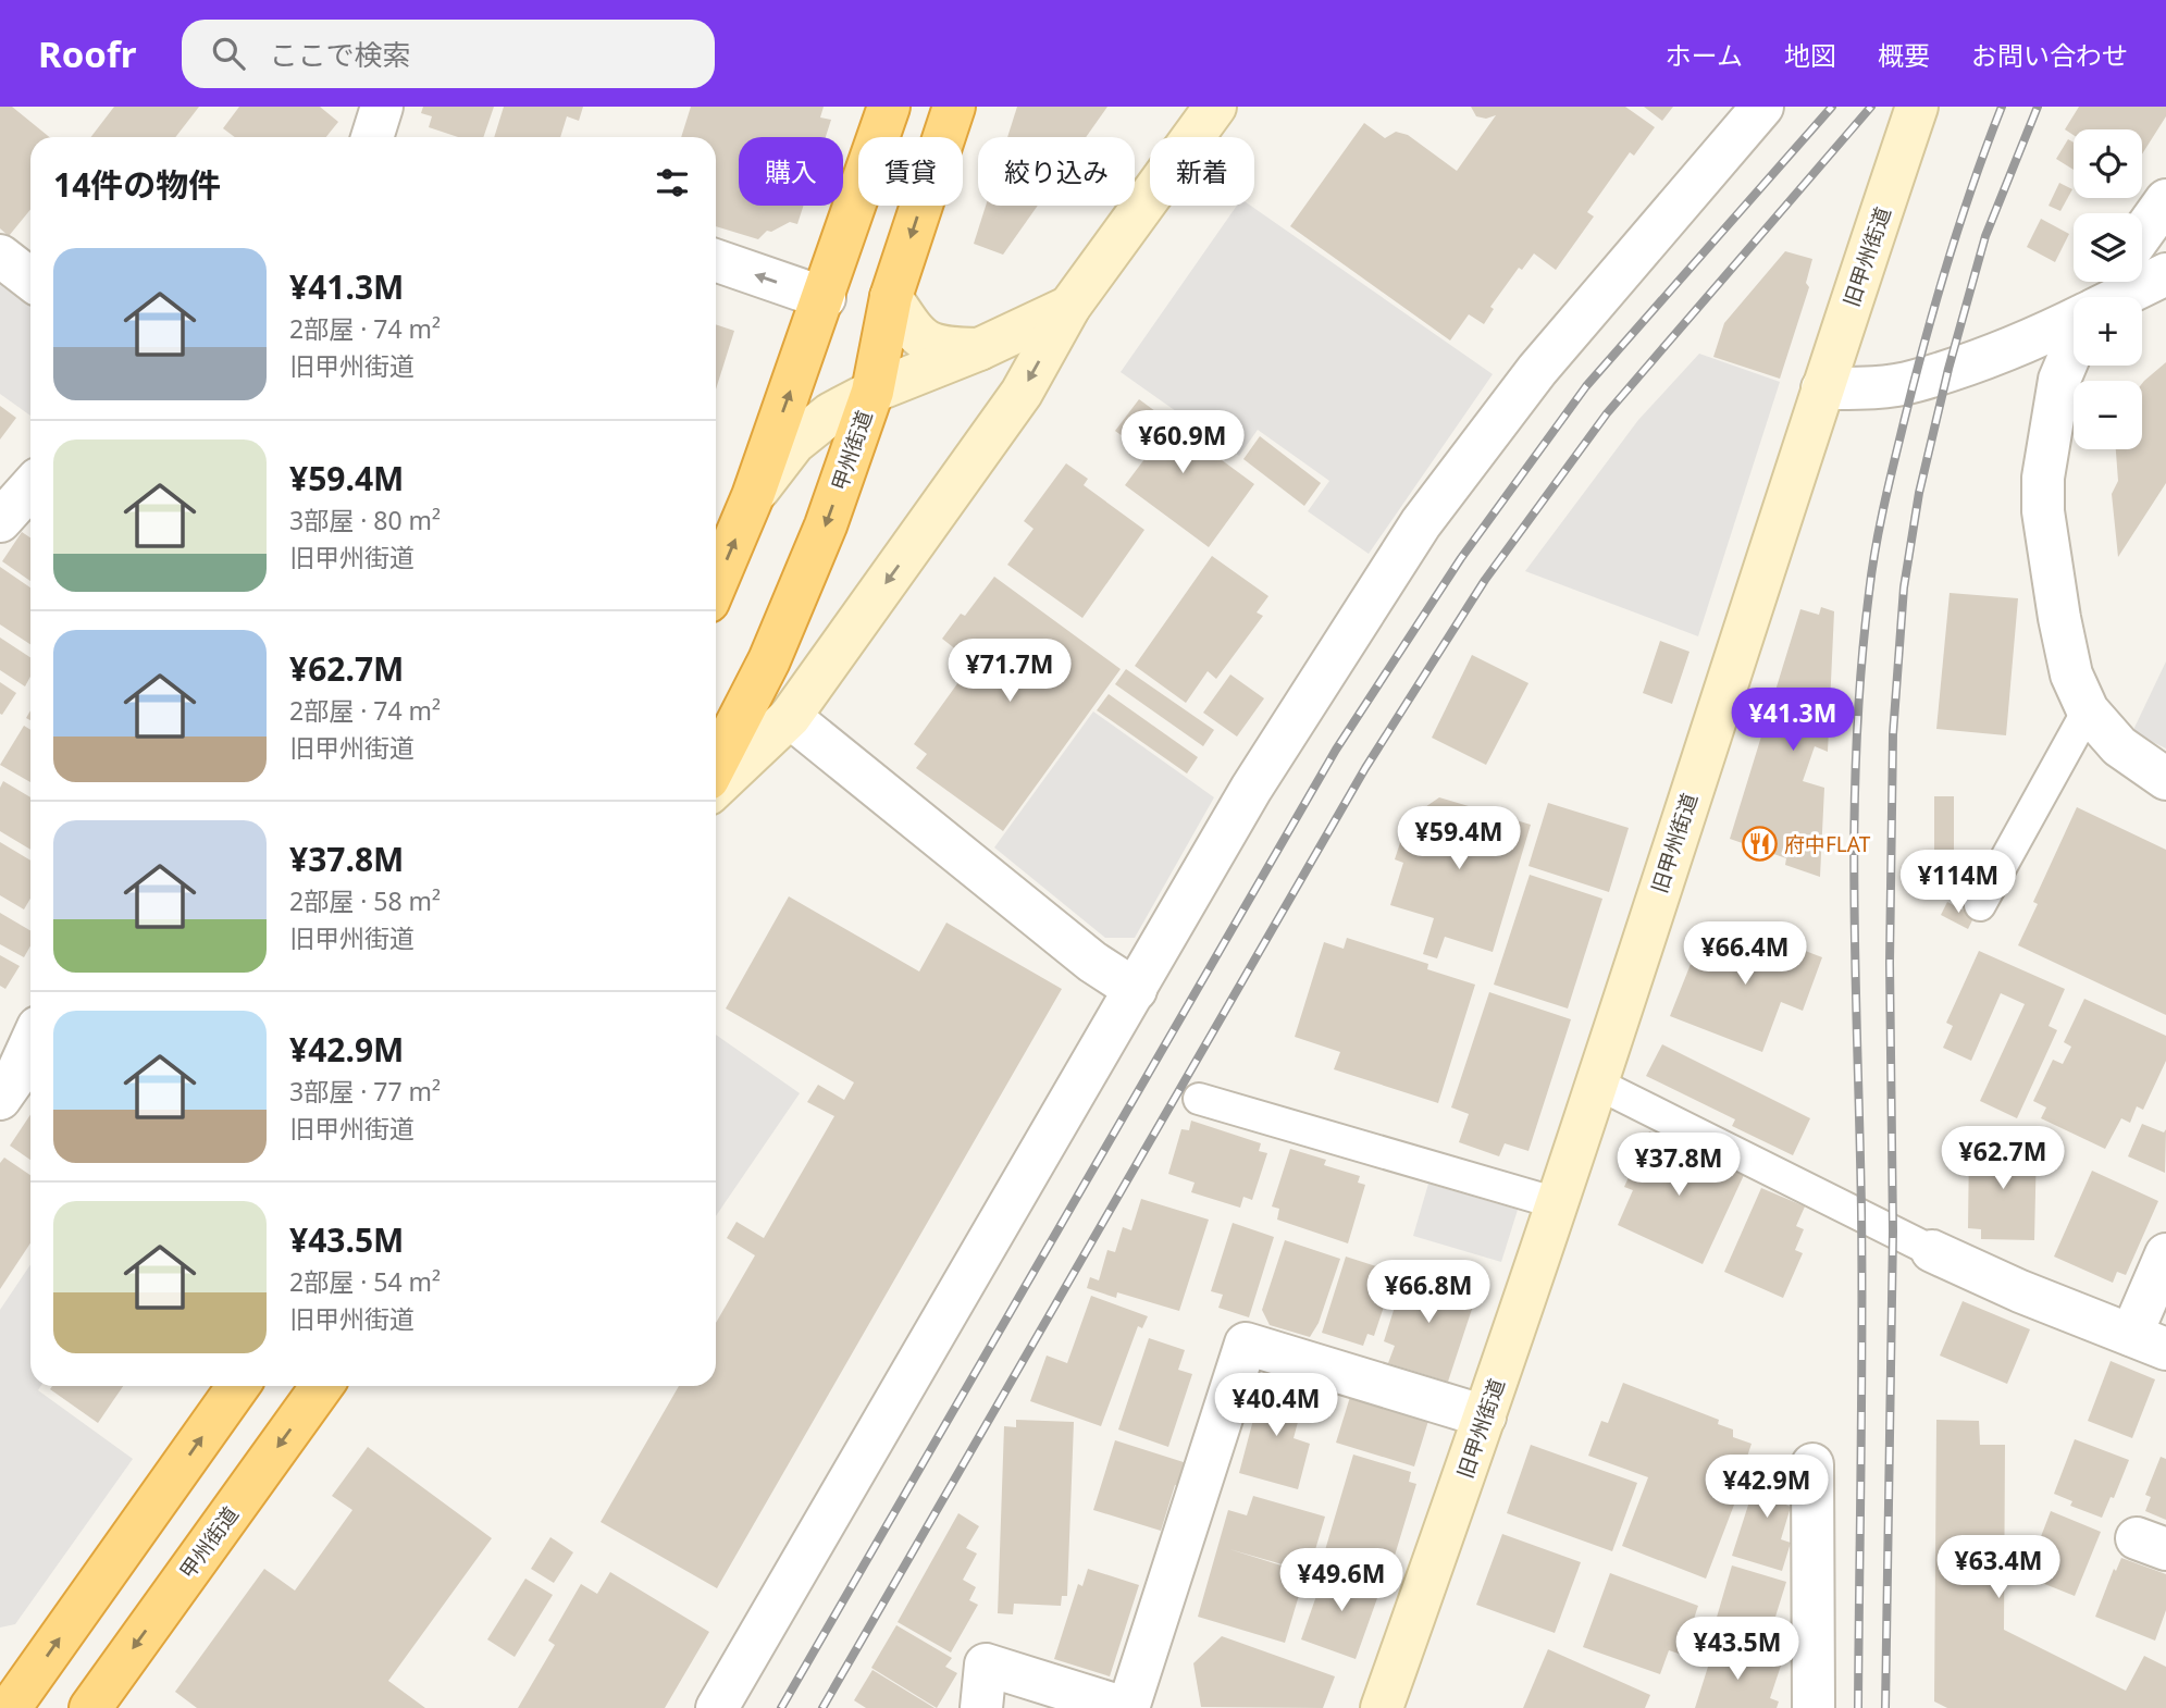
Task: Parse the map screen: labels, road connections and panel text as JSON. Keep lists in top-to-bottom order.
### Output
{
  "streets": {
    "highway": ["甲州街道"],
    "main road": ["旧甲州街道"]
  },
  "places": {
    "restaurant": ["府中FLAT"]
  },
  "page": {
    "header": "Roofr",
    "search": "ここで検索",
    "nav": [
      "ホーム",
      "地図",
      "概要",
      "お問い合わせ"
    ],
    "map_buttons": ["+", "−"],
    "chip": [
      "購入",
      "賃貸",
      "絞り込み",
      "新着"
    ],
    "heading": "14件の物件",
    "list": [
      {
        "name": "¥41.3M",
        "note": "2部屋 · 74 m² · 旧甲州街道"
      },
      {
        "name": "¥59.4M",
        "note": "3部屋 · 80 m² · 旧甲州街道"
      },
      {
        "name": "¥62.7M",
        "note": "2部屋 · 74 m² · 旧甲州街道"
      },
      {
        "name": "¥37.8M",
        "note": "2部屋 · 58 m² · 旧甲州街道"
      },
      {
        "name": "¥42.9M",
        "note": "3部屋 · 77 m² · 旧甲州街道"
      },
      {
        "name": "¥43.5M",
        "note": "2部屋 · 54 m² · 旧甲州街道"
      }
    ],
    "price": [
      "¥60.9M",
      "¥71.7M",
      "¥41.3M",
      "¥59.4M",
      "¥114M",
      "¥66.4M",
      "¥62.7M",
      "¥37.8M",
      "¥66.8M",
      "¥40.4M",
      "¥42.9M",
      "¥63.4M",
      "¥49.6M",
      "¥43.5M"
    ]
  }
}
